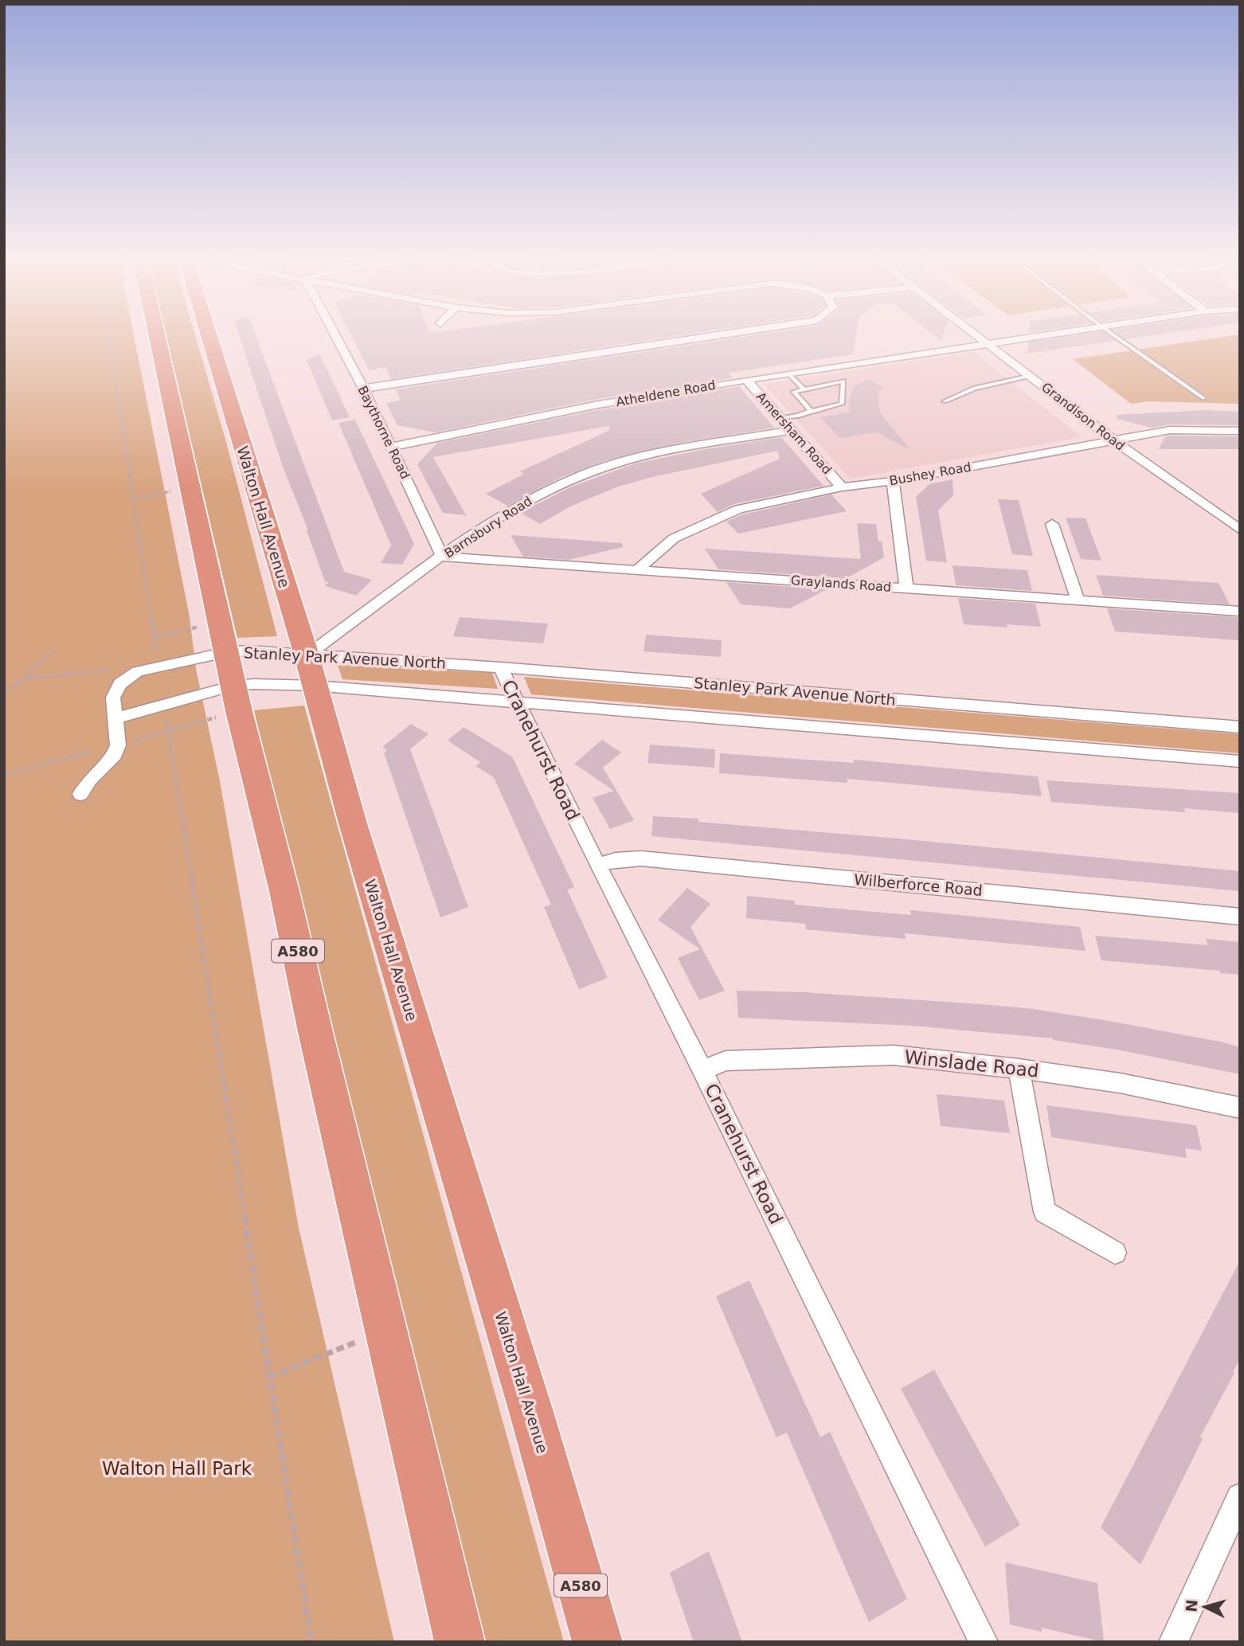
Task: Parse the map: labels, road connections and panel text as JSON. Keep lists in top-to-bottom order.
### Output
{
  "streets": {
    "highway": ["Walton Hall Avenue", "A580"],
    "street": [
      "Atheldene Road",
      "Grandison Road",
      "Baythorne Road",
      "Amersham Road",
      "Bushey Road",
      "Barnsbury Road",
      "Graylands Road",
      "Stanley Park Avenue North",
      "Cranehurst Road",
      "Wilberforce Road",
      "Winslade Road"
    ]
  },
  "crossings": [
    ["Atheldene Road", "Grandison Road"],
    ["Atheldene Road", "Baythorne Road"],
    ["Atheldene Road", "Amersham Road"],
    ["Grandison Road", "Bushey Road"],
    ["Baythorne Road", "Barnsbury Road"],
    ["Baythorne Road", "Graylands Road"],
    ["Amersham Road", "Bushey Road"],
    ["Amersham Road", "Barnsbury Road"],
    ["Bushey Road", "Graylands Road"],
    ["Walton Hall Avenue", "Barnsbury Road"],
    ["Walton Hall Avenue", "Stanley Park Avenue North"],
    ["Barnsbury Road", "Graylands Road"],
    ["Barnsbury Road", "Stanley Park Avenue North"],
    ["Stanley Park Avenue North", "Cranehurst Road"],
    ["Stanley Park Avenue North", "A580"],
    ["Cranehurst Road", "Wilberforce Road"],
    ["Cranehurst Road", "Winslade Road"]
  ],
  "parks": ["Walton Hall Park"],
  "north": "left"
}
